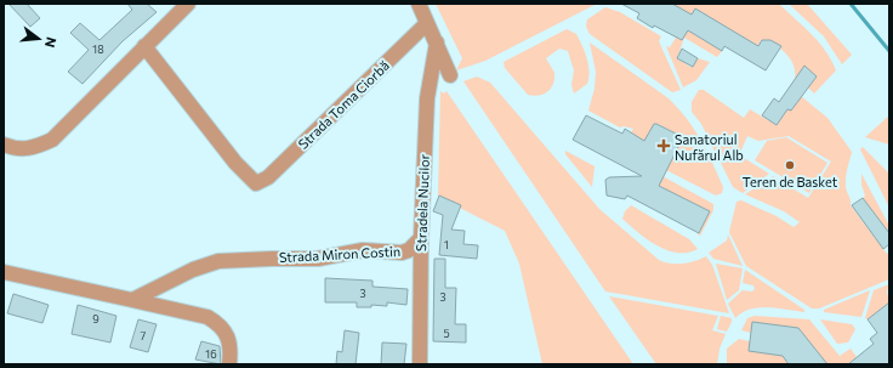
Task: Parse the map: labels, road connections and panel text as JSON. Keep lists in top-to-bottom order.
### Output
{
  "streets": {
    "street": ["Strada Toma Ciorbă", "Stradela Nucilor", "Strada Miron Costin"]
  },
  "crossings": [
    ["Stradela Nucilor", "Strada Miron Costin"]
  ],
  "places": {
    "health": ["Sanatoriul Nufărul Alb"],
    "other": ["Teren de Basket"]
  },
  "house_numbers": [
    "18",
    "1",
    "3",
    "3",
    "9",
    "5",
    "7",
    "16"
  ],
  "north": "right"
}
